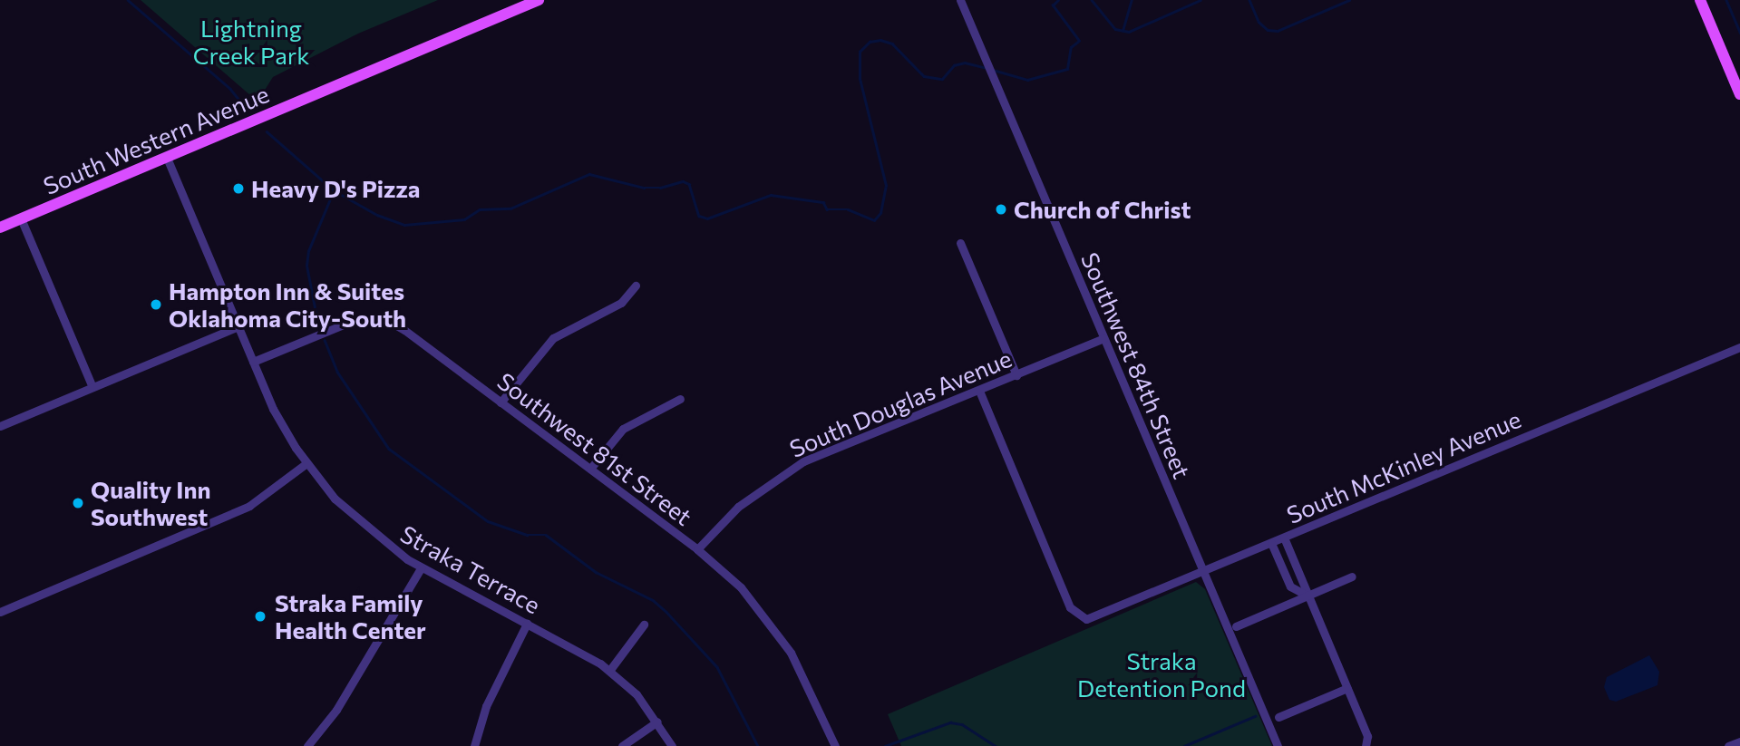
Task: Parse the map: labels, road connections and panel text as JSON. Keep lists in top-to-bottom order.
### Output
{
  "streets": {
    "main road": ["South Western Avenue"],
    "street": [
      "Southwest 84th Street",
      "South Douglas Avenue",
      "Southwest 81st Street",
      "South McKinley Avenue",
      "Straka Terrace"
    ]
  },
  "crossings": [
    ["South Western Avenue", "Straka Terrace"],
    ["Southwest 84th Street", "South Douglas Avenue"],
    ["Southwest 84th Street", "South McKinley Avenue"],
    ["South Douglas Avenue", "Southwest 81st Street"],
    ["South Douglas Avenue", "South McKinley Avenue"],
    ["Southwest 81st Street", "Straka Terrace"]
  ],
  "parks": ["Lightning Creek Park", "Straka Detention Pond"],
  "places": [
    "Heavy D's Pizza",
    "Church of Christ",
    "Hampton Inn & Suites Oklahoma City-South",
    "Quality Inn Southwest",
    "Straka Family Health Center"
  ]
}
